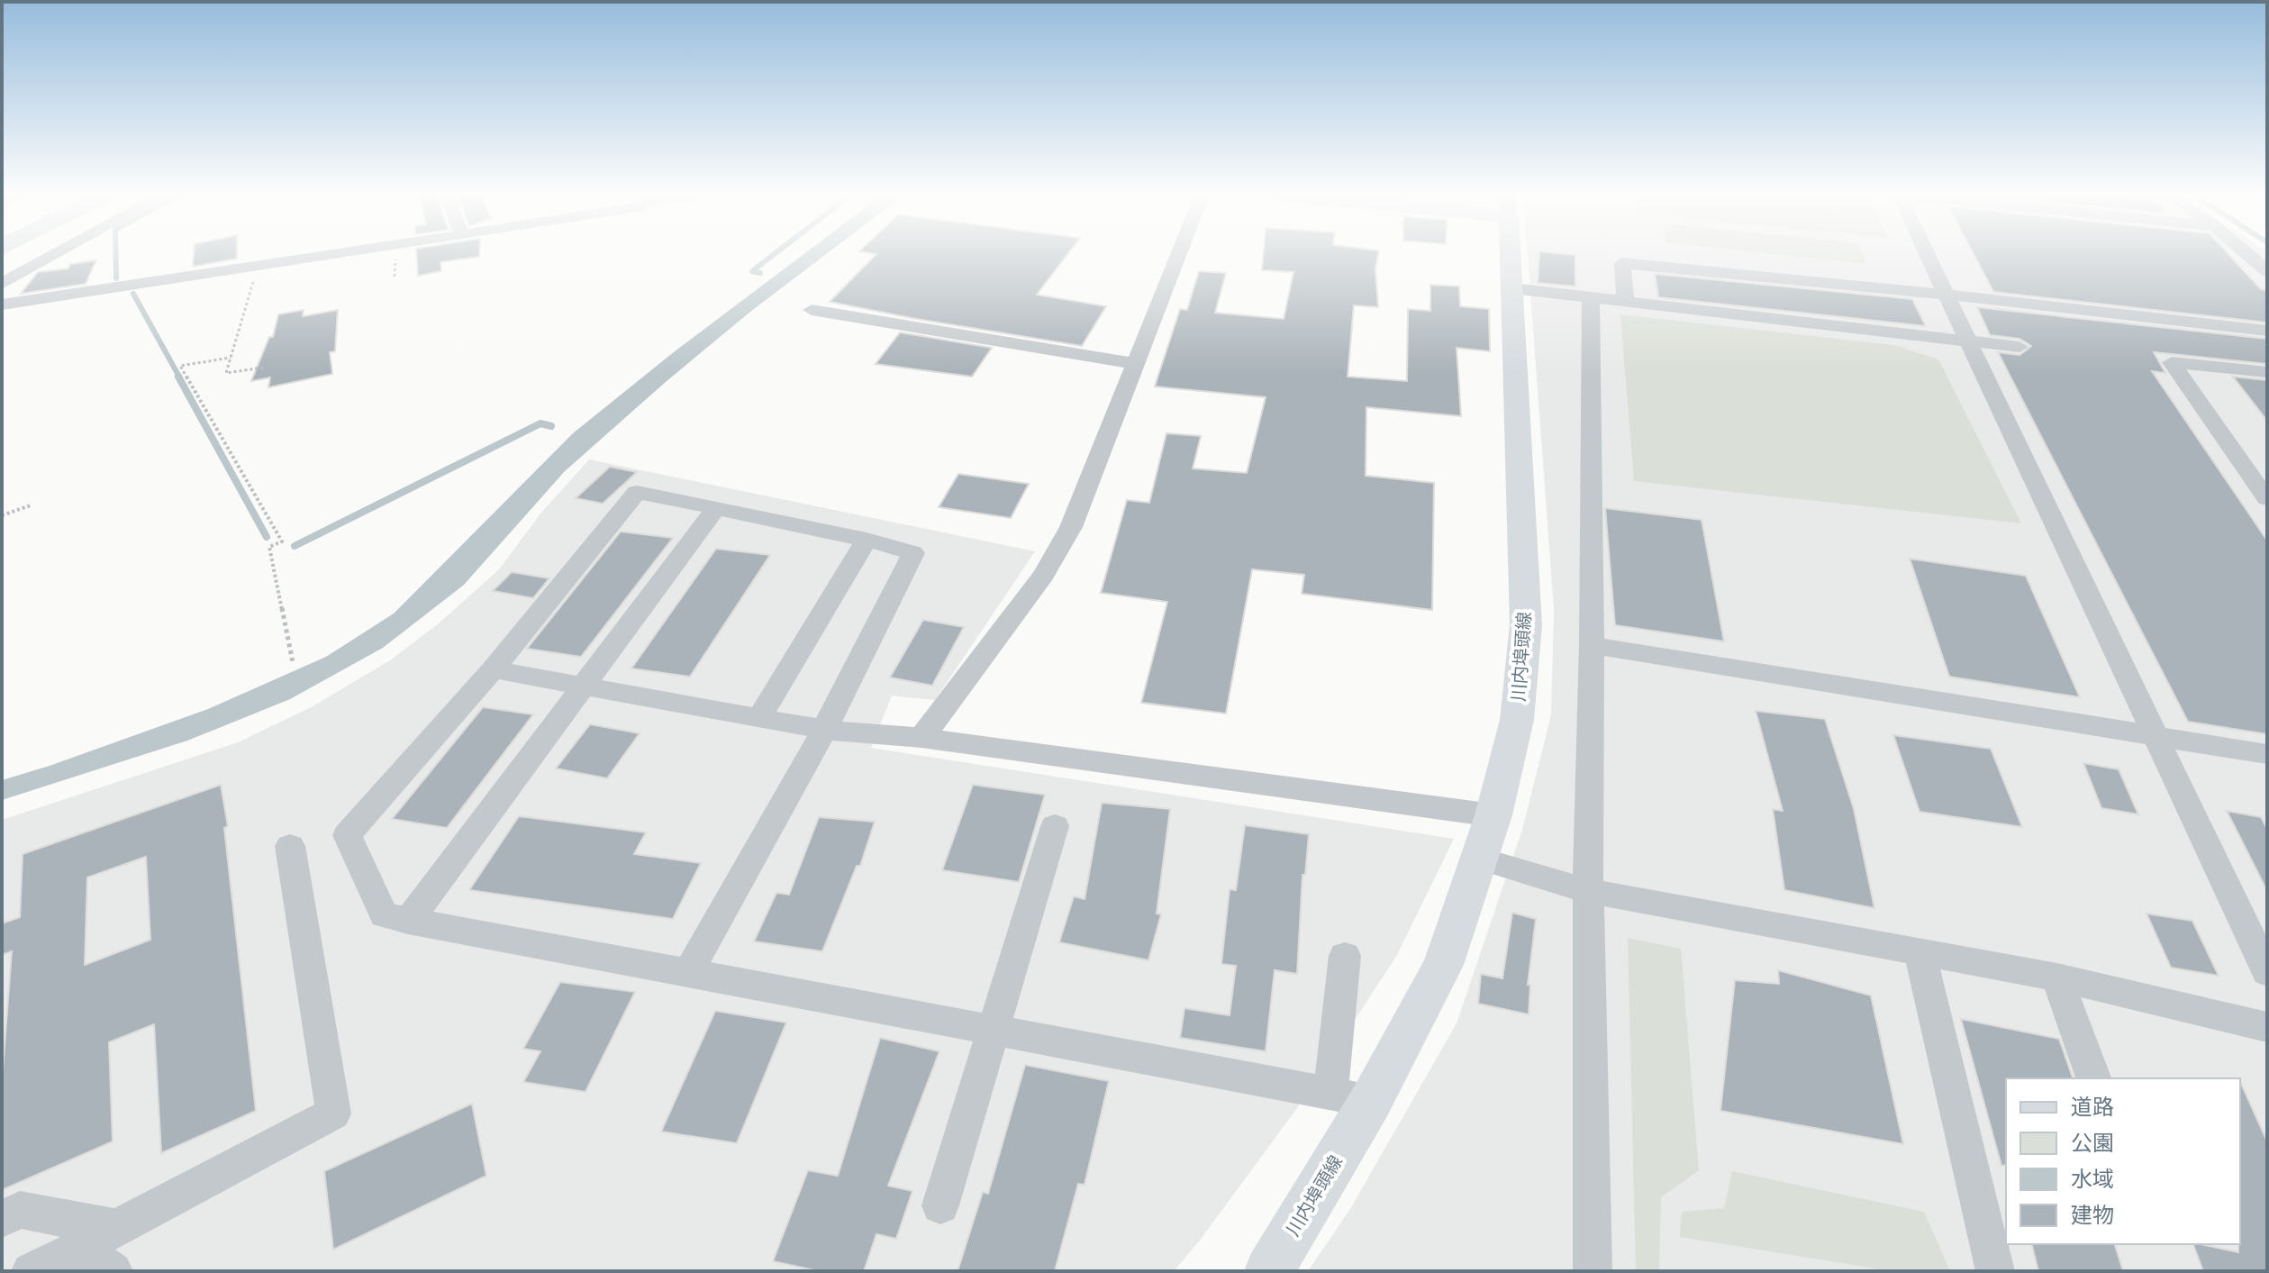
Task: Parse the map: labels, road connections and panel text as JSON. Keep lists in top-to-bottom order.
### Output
{
  "streets": {
    "main road": ["川内埠頭線"]
  },
  "legend": [
    "道路",
    "公園",
    "水域",
    "建物"
  ]
}
